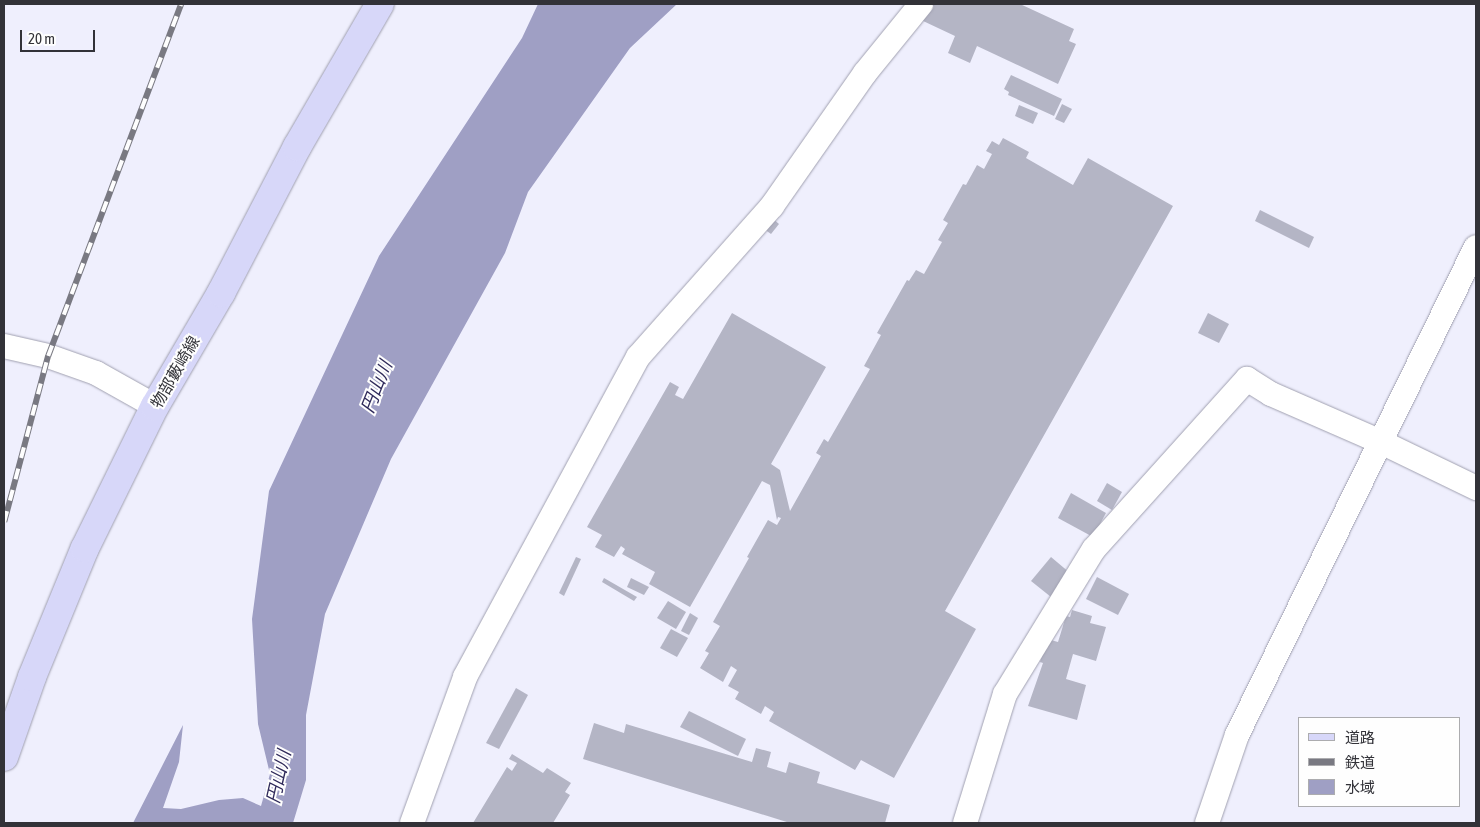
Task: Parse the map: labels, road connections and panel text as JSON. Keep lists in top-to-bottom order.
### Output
{
  "streets": {
    "main road": ["物部藪崎線"]
  },
  "water": ["円山川"],
  "legend": ["道路", "鉄道", "水域"],
  "scale_bar": "20 m"
}
